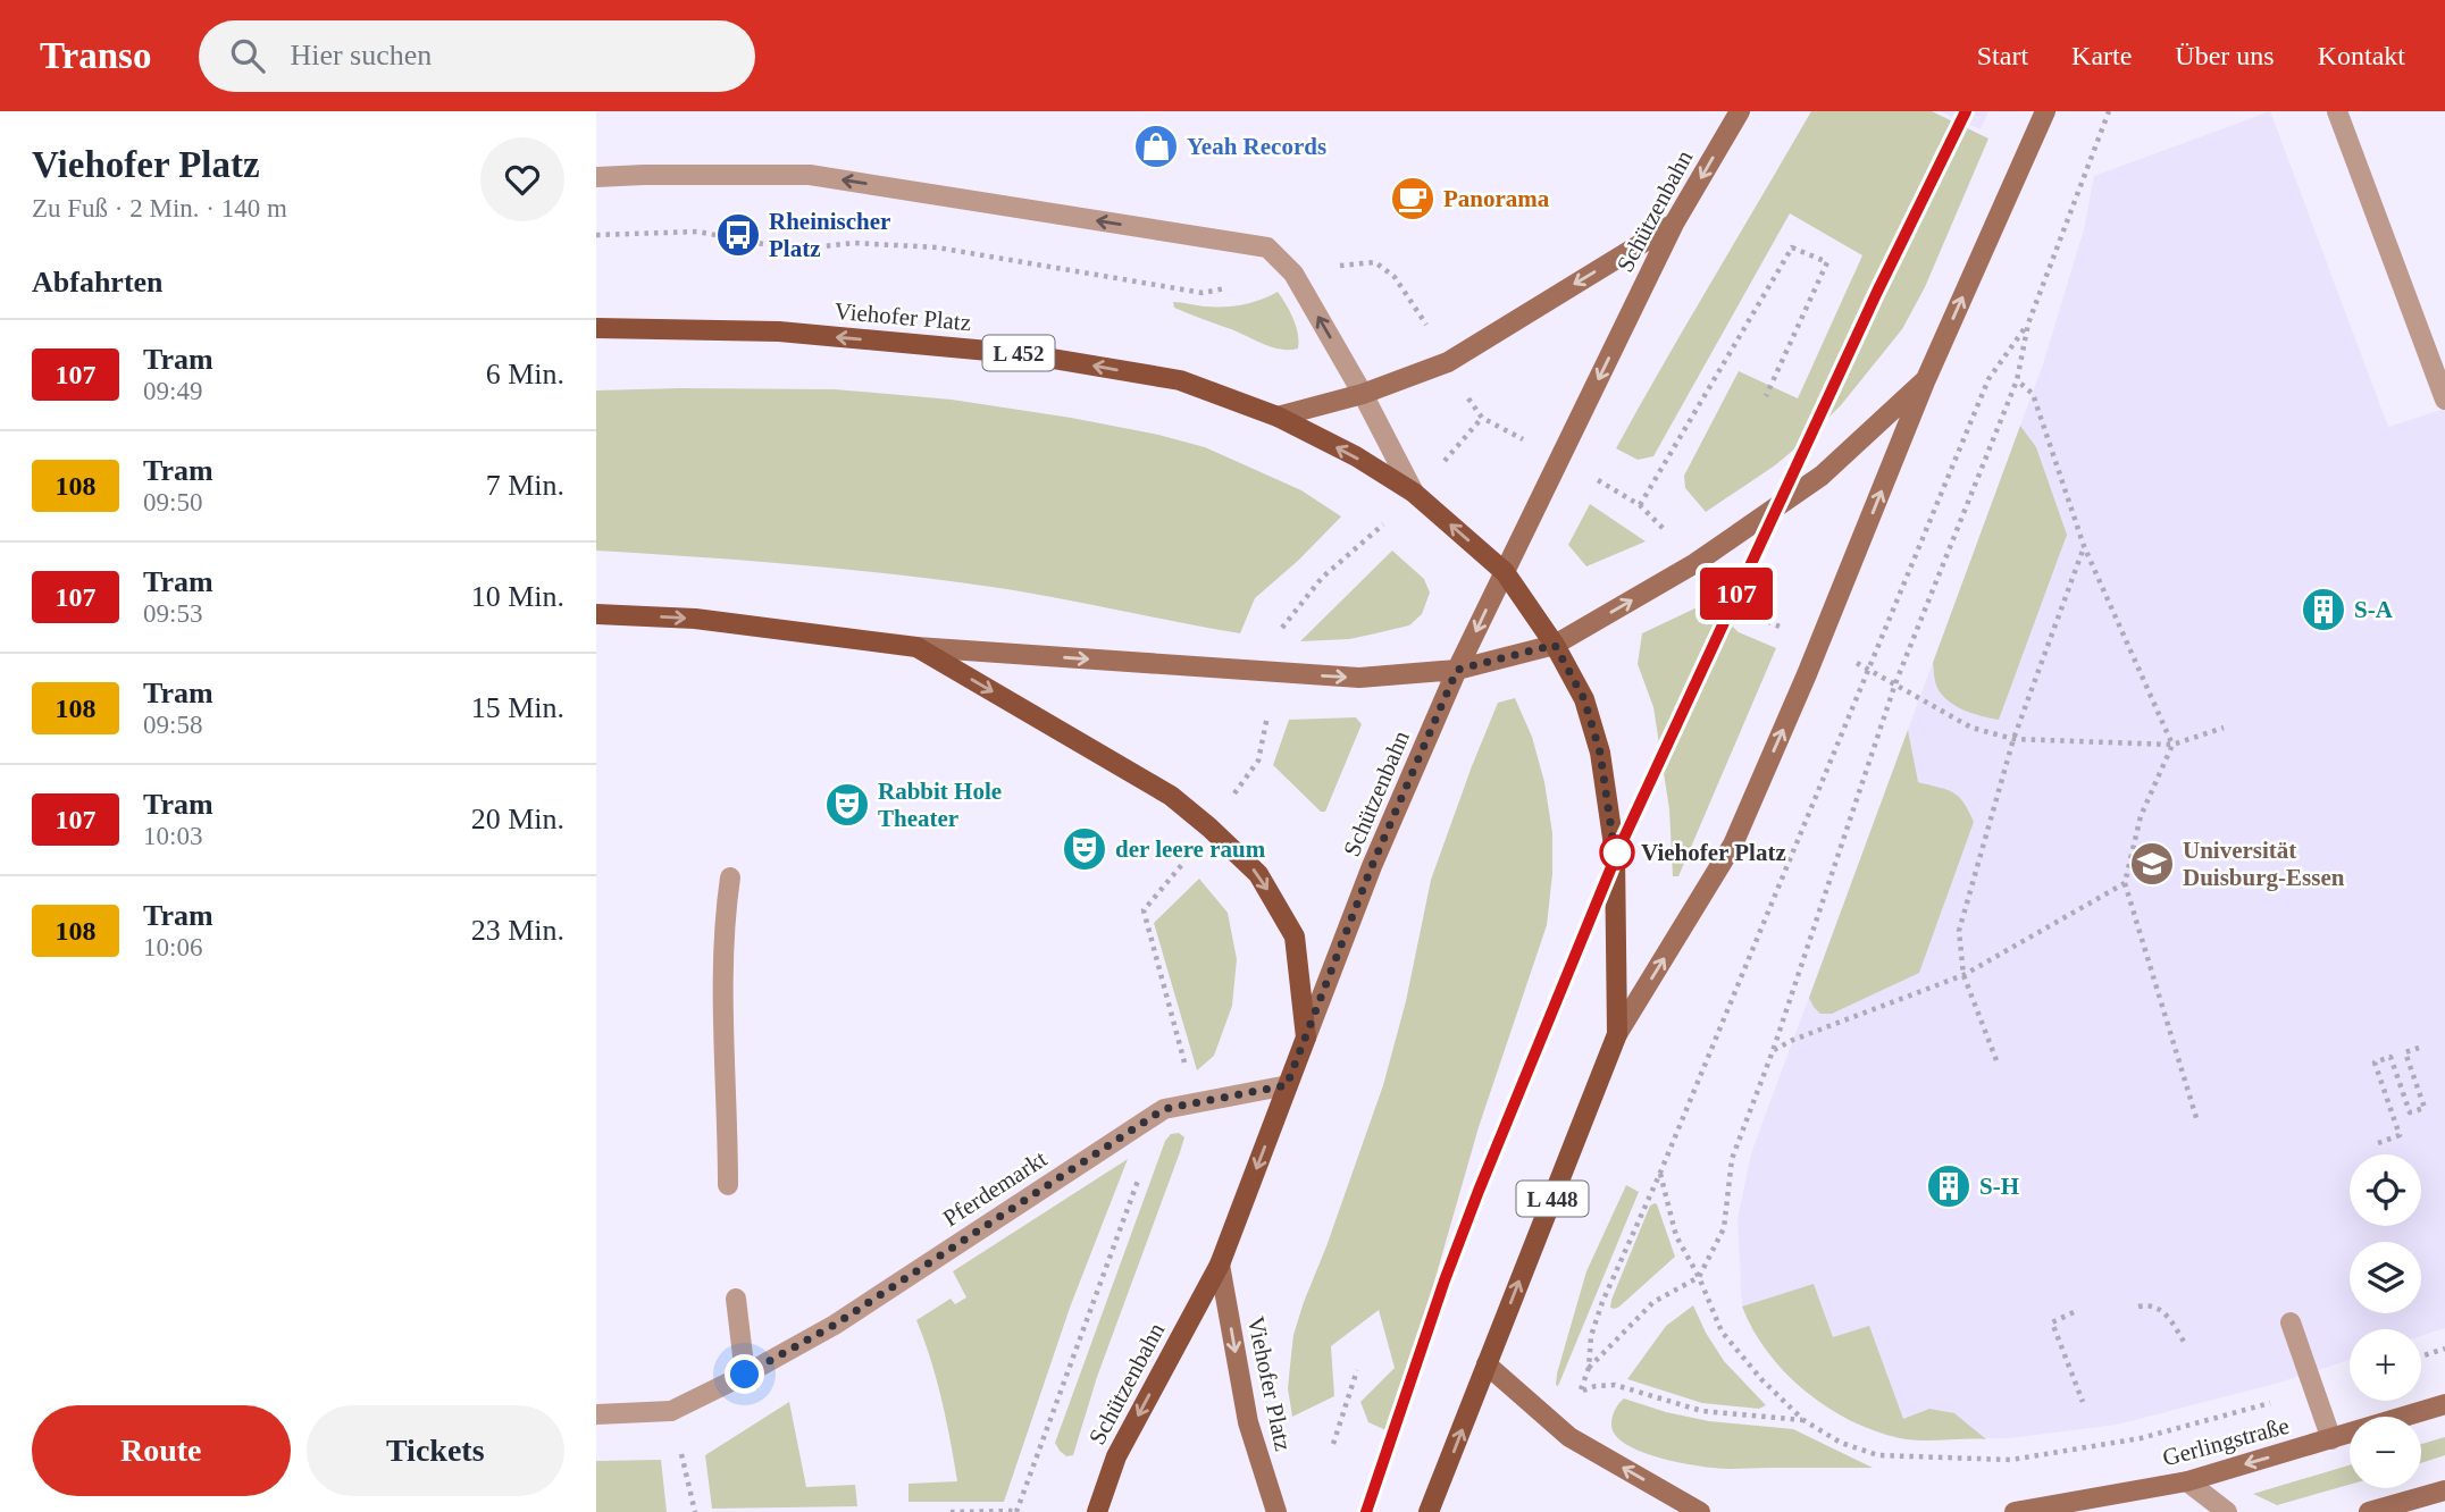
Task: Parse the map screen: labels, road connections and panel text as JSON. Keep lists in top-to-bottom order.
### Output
{
  "streets": {
    "main road": [
      "Schützenbahn",
      "Viehofer Platz",
      "L 452",
      "L 448",
      "Gerlingstraße"
    ],
    "street": ["Pferdemarkt"]
  },
  "crossings": [
    ["Schützenbahn", "Viehofer Platz"],
    ["Schützenbahn", "Pferdemarkt"],
    ["Schützenbahn", "L 448"],
    ["Viehofer Platz", "L 448"]
  ],
  "one_way": ["Schützenbahn"],
  "places": {
    "shop": ["Yeah Records"],
    "cafe": ["Panorama"],
    "bus stop": ["Rheinischer Platz"],
    "building": ["S-A", "S-H"],
    "theatre": ["Rabbit Hole Theater", "der leere raum"],
    "other": ["Viehofer Platz"],
    "school or university": ["Universität Duisburg-Essen"]
  },
  "lines": ["tram line 107"],
  "page": {
    "header": "Transo",
    "search": "Hier suchen",
    "nav": [
      "Start",
      "Karte",
      "Über uns",
      "Kontakt"
    ],
    "heading": [
      ["Viehofer Platz", "Zu Fuß · 2 Min. · 140 m"],
      "Abfahrten"
    ],
    "on_map": "107",
    "list": [
      {
        "mark": "107",
        "name": "Tram",
        "note": "09:49",
        "value": "6 Min."
      },
      {
        "mark": "108",
        "name": "Tram",
        "note": "09:50",
        "value": "7 Min."
      },
      {
        "mark": "107",
        "name": "Tram",
        "note": "09:53",
        "value": "10 Min."
      },
      {
        "mark": "108",
        "name": "Tram",
        "note": "09:58",
        "value": "15 Min."
      },
      {
        "mark": "107",
        "name": "Tram",
        "note": "10:03",
        "value": "20 Min."
      },
      {
        "mark": "108",
        "name": "Tram",
        "note": "10:06",
        "value": "23 Min."
      }
    ],
    "map_buttons": ["+", "−"],
    "buttons": ["Route", "Tickets"]
  }
}
